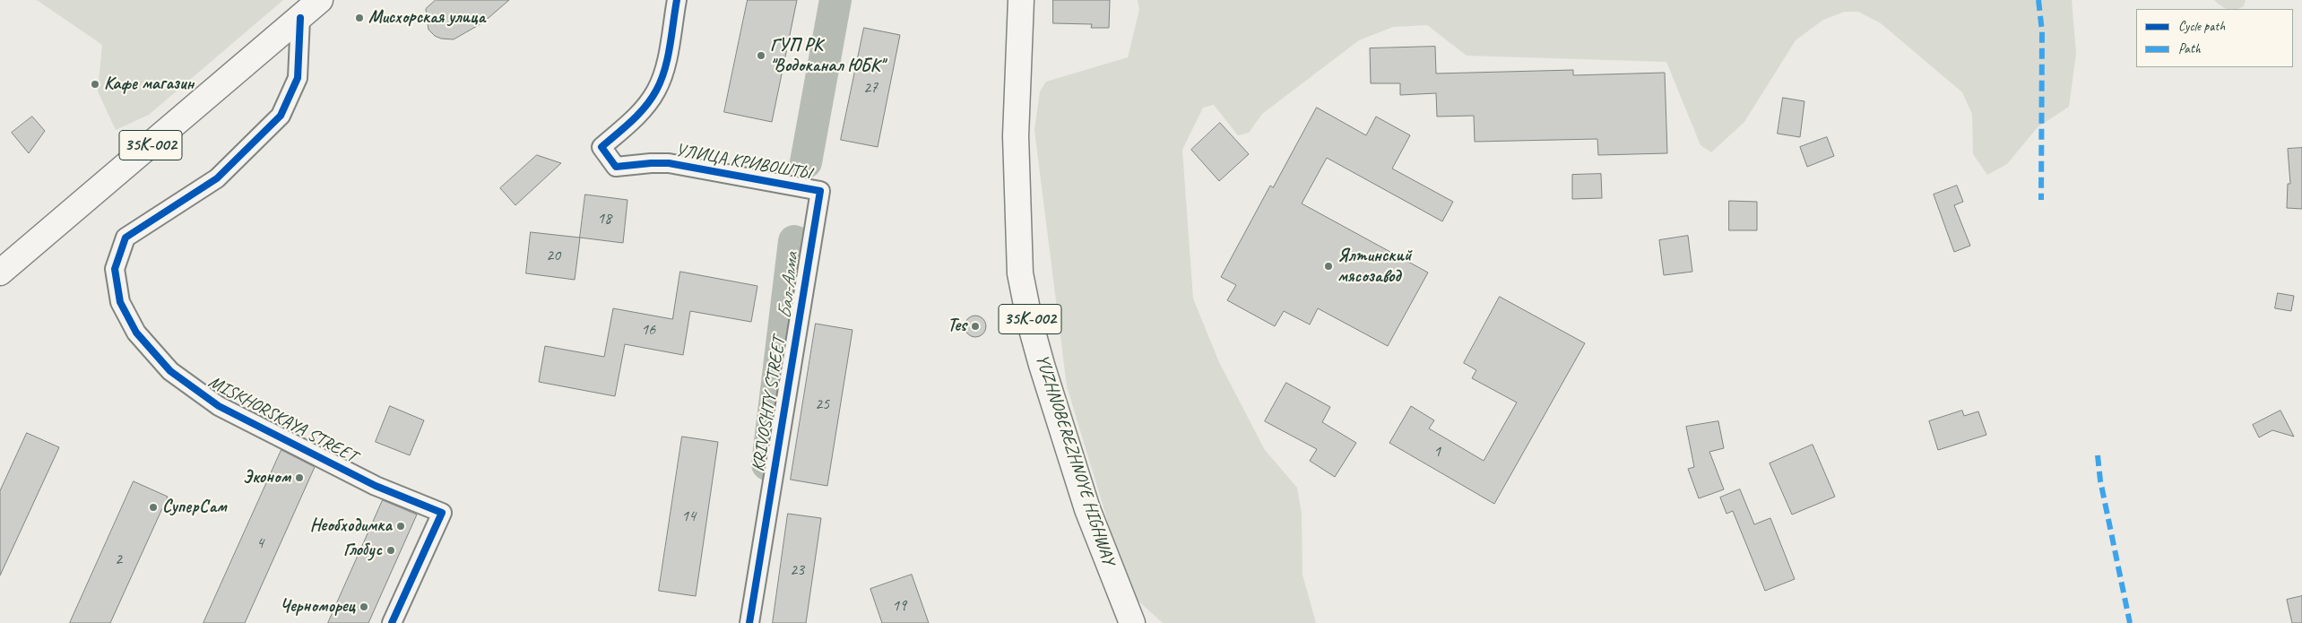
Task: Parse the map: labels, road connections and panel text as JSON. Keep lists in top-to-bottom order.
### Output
{
  "streets": {
    "highway": ["35К-002", "YUZHNOBEREZHNOYE HIGHWAY"],
    "street": ["KRIVOSHTY STREET", "MISKHORSKAYA STREET"],
    "cycle path": ["УЛИЦА КРИВОШТЫ"]
  },
  "crossings": [
    ["35К-002", "MISKHORSKAYA STREET"]
  ],
  "water": ["Бал-Алма"],
  "places": [
    "Мисхорская улица",
    "ГУП РК \"Водоканал ЮБК\"",
    "Кафе магазин",
    "Ялтинский мясозавод",
    "Tes",
    "Эконом",
    "СуперСам",
    "Необходимка",
    "Глобус",
    "Черноморец"
  ],
  "house_numbers": [
    "27",
    "18",
    "20",
    "16",
    "25",
    "1",
    "14",
    "4",
    "2",
    "23",
    "19"
  ],
  "legend": ["Cycle path", "Path"]
}
